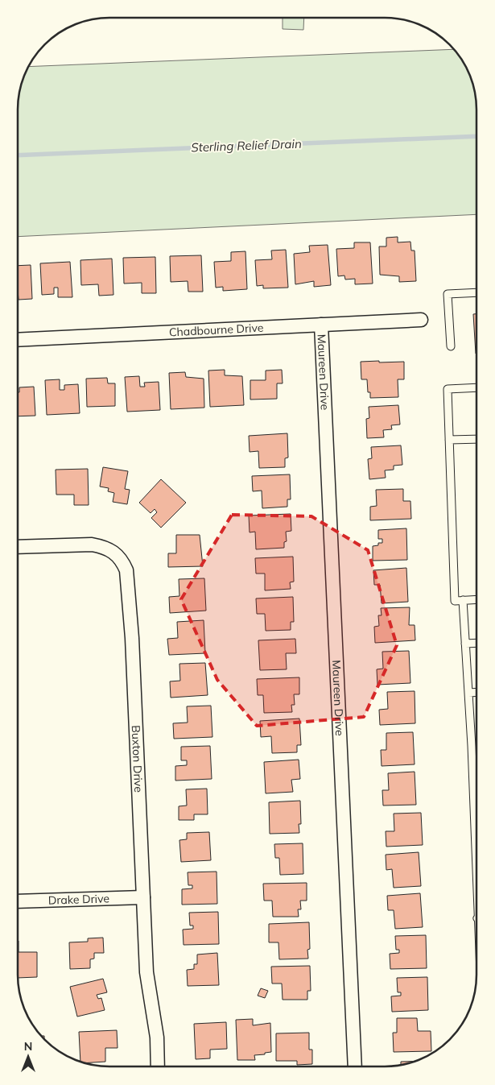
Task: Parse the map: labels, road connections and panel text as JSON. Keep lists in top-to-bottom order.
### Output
{
  "streets": {
    "street": [
      "Chadbourne Drive",
      "Maureen Drive",
      "Buxton Drive",
      "Drake Drive"
    ]
  },
  "crossings": [
    ["Chadbourne Drive", "Maureen Drive"],
    ["Buxton Drive", "Drake Drive"]
  ],
  "water": ["Sterling Relief Drain"],
  "north": "top"
}
